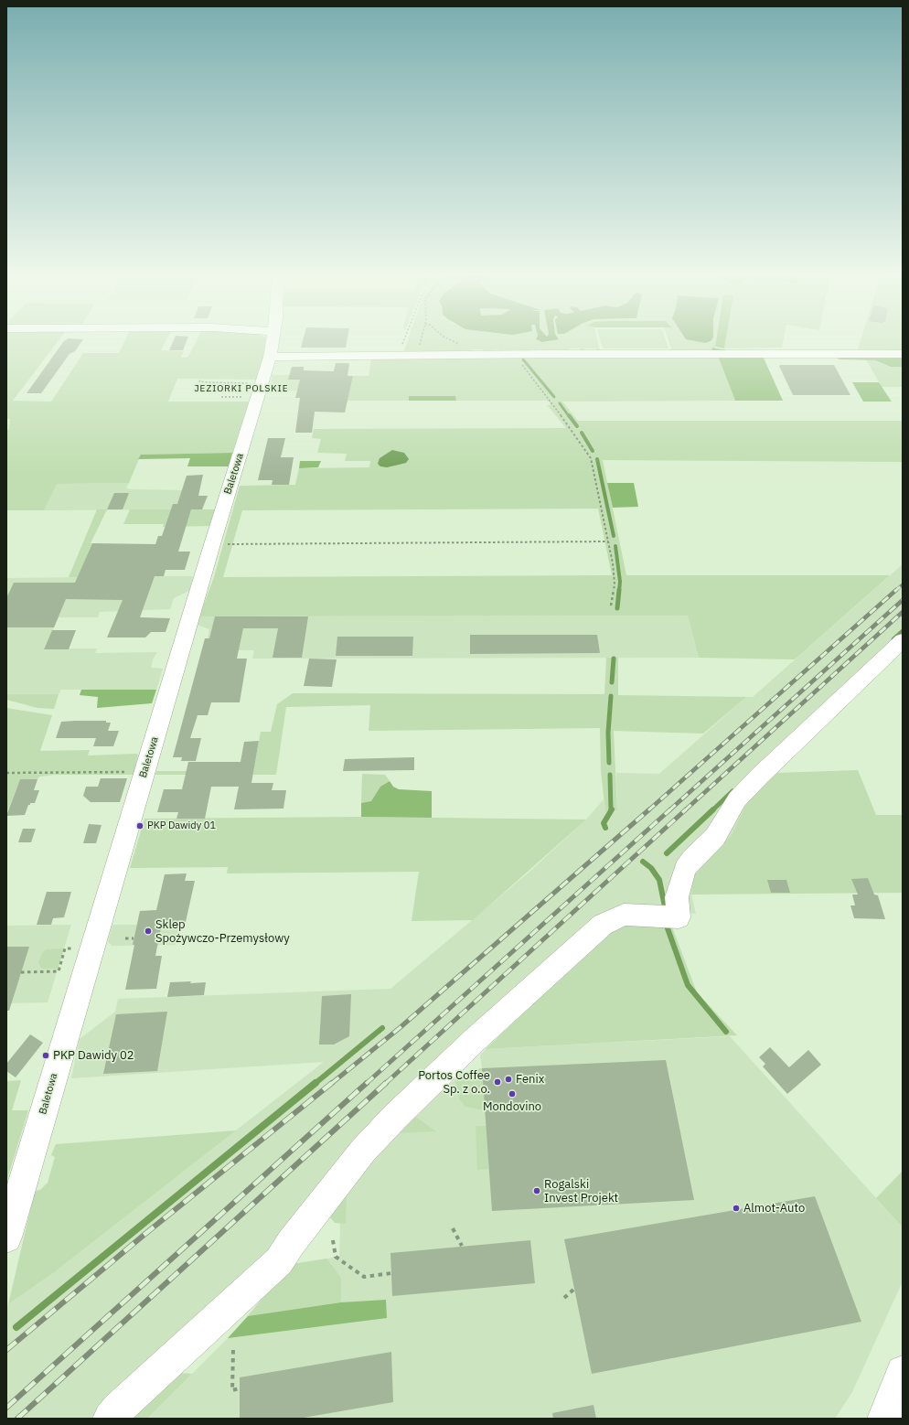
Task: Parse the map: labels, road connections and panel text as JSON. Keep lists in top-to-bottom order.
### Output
{
  "streets": {
    "street": ["Baletowa"]
  },
  "districts": ["JEZIORKI POLSKIE"],
  "places": [
    "PKP Dawidy 01",
    "Sklep Spożywczo-Przemysłowy",
    "PKP Dawidy 02",
    "Fenix",
    "Portos Coffee Sp. z o.o.",
    "Mondovino",
    "Rogalski Invest Projekt",
    "Almot-Auto"
  ]
}
